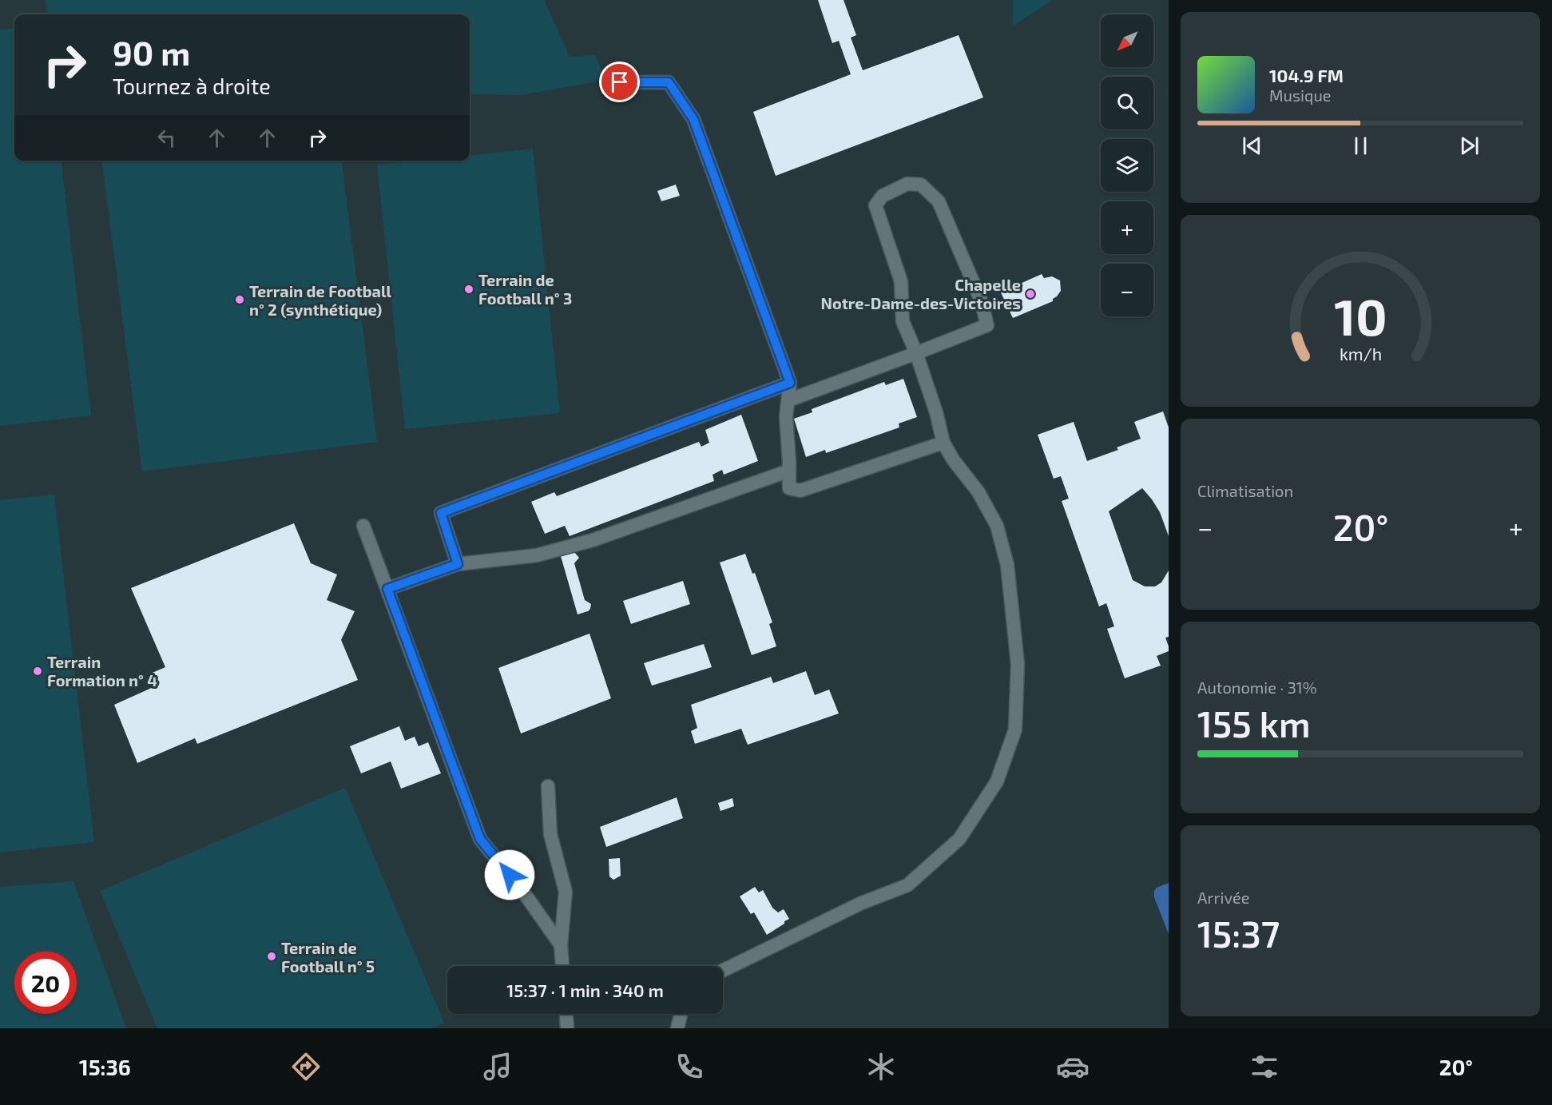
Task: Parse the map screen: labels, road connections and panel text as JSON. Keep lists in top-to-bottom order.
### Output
{
  "places": [
    "Terrain de Football n° 3",
    "Chapelle Notre-Dame-des-Victoires",
    "Terrain de Football n° 2 (synthétique)",
    "Terrain Formation n° 4",
    "Terrain de Football n° 5"
  ],
  "north": "bottom left",
  "page": {
    "map_buttons": ["+", "−"],
    "turn": ["90 m", "Tournez à droite"],
    "song": ["104.9 FM", "Musique"],
    "tile": [
      "Climatisation",
      ["Autonomie · 31%", "155 km"],
      ["Arrivée", "15:37"]
    ],
    "heat": ["−", "20°", "+"],
    "limit": "20",
    "trip": "15:37 · 1 min · 340 m",
    "tabs": ["15:36", "20°"],
    "gauge": ["10", "km/h"]
  }
}
